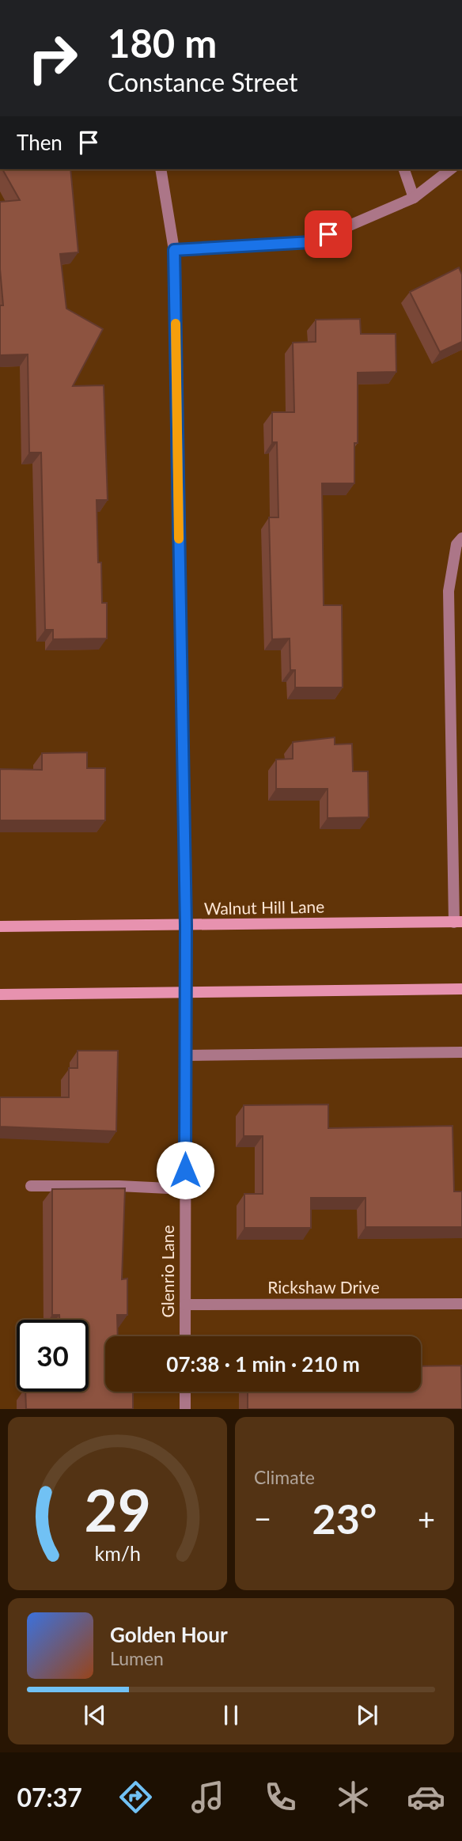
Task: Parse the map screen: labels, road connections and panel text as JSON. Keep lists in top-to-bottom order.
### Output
{
  "streets": {
    "main road": ["Walnut Hill Lane"],
    "street": ["Glenrio Lane", "Rickshaw Drive"]
  },
  "crossings": [
    ["Walnut Hill Lane", "Glenrio Lane"],
    ["Glenrio Lane", "Rickshaw Drive"]
  ],
  "page": {
    "turn": ["180 m", "Constance Street"],
    "then": "Then",
    "limit": "30",
    "trip": "07:38 · 1 min · 210 m",
    "tile": "Climate",
    "heat": ["−", "23°", "+"],
    "song": ["Golden Hour", "Lumen"],
    "tabs": "07:37",
    "gauge": ["29", "km/h"]
  }
}
